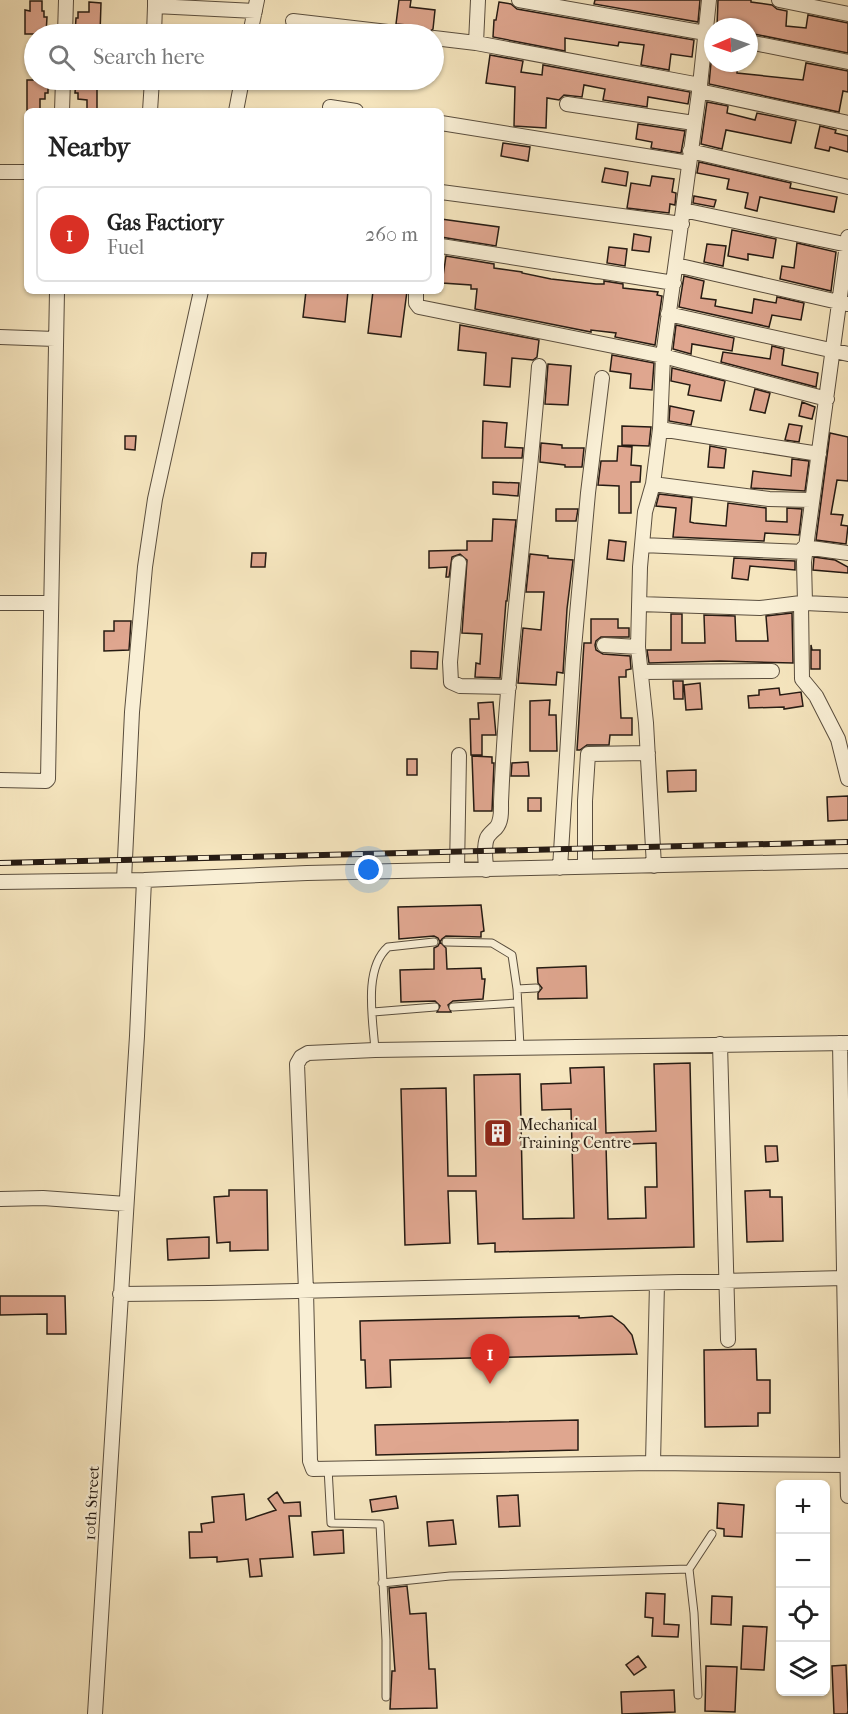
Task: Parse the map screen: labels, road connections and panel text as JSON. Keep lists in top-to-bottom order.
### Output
{
  "streets": {
    "street": ["10th Street"]
  },
  "places": {
    "building": ["Mechanical Training Centre"]
  },
  "north": "left",
  "page": {
    "search": "Search here",
    "heading": "Nearby",
    "list": [
      {
        "mark": "1",
        "name": "Gas Factiory",
        "note": "Fuel",
        "value": "260 m"
      }
    ],
    "pins": "1",
    "map_buttons": ["+", "−"]
  }
}
